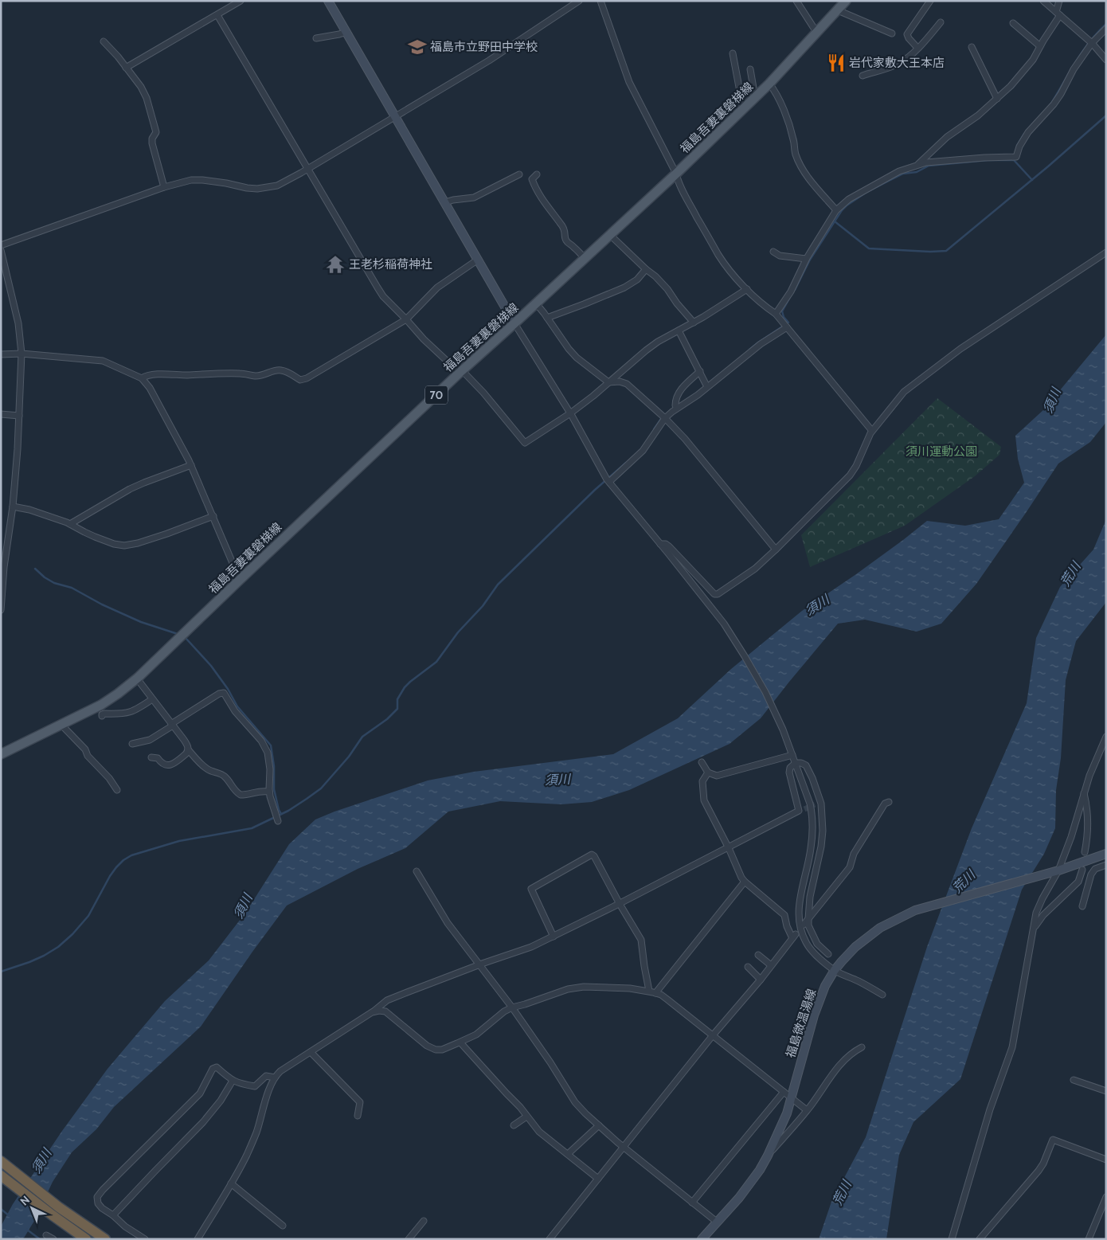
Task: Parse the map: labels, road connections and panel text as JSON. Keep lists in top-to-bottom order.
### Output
{
  "streets": {
    "main road": ["福島吾妻裏磐梯線", "70", "福島微温湯線"]
  },
  "water": ["須川", "荒川"],
  "parks": ["須川運動公園"],
  "places": {
    "school or university": ["福島市立野田中学校"],
    "restaurant": ["岩代家敷大王本店"],
    "temple": ["王老杉稲荷神社"]
  },
  "north": "top left"
}
